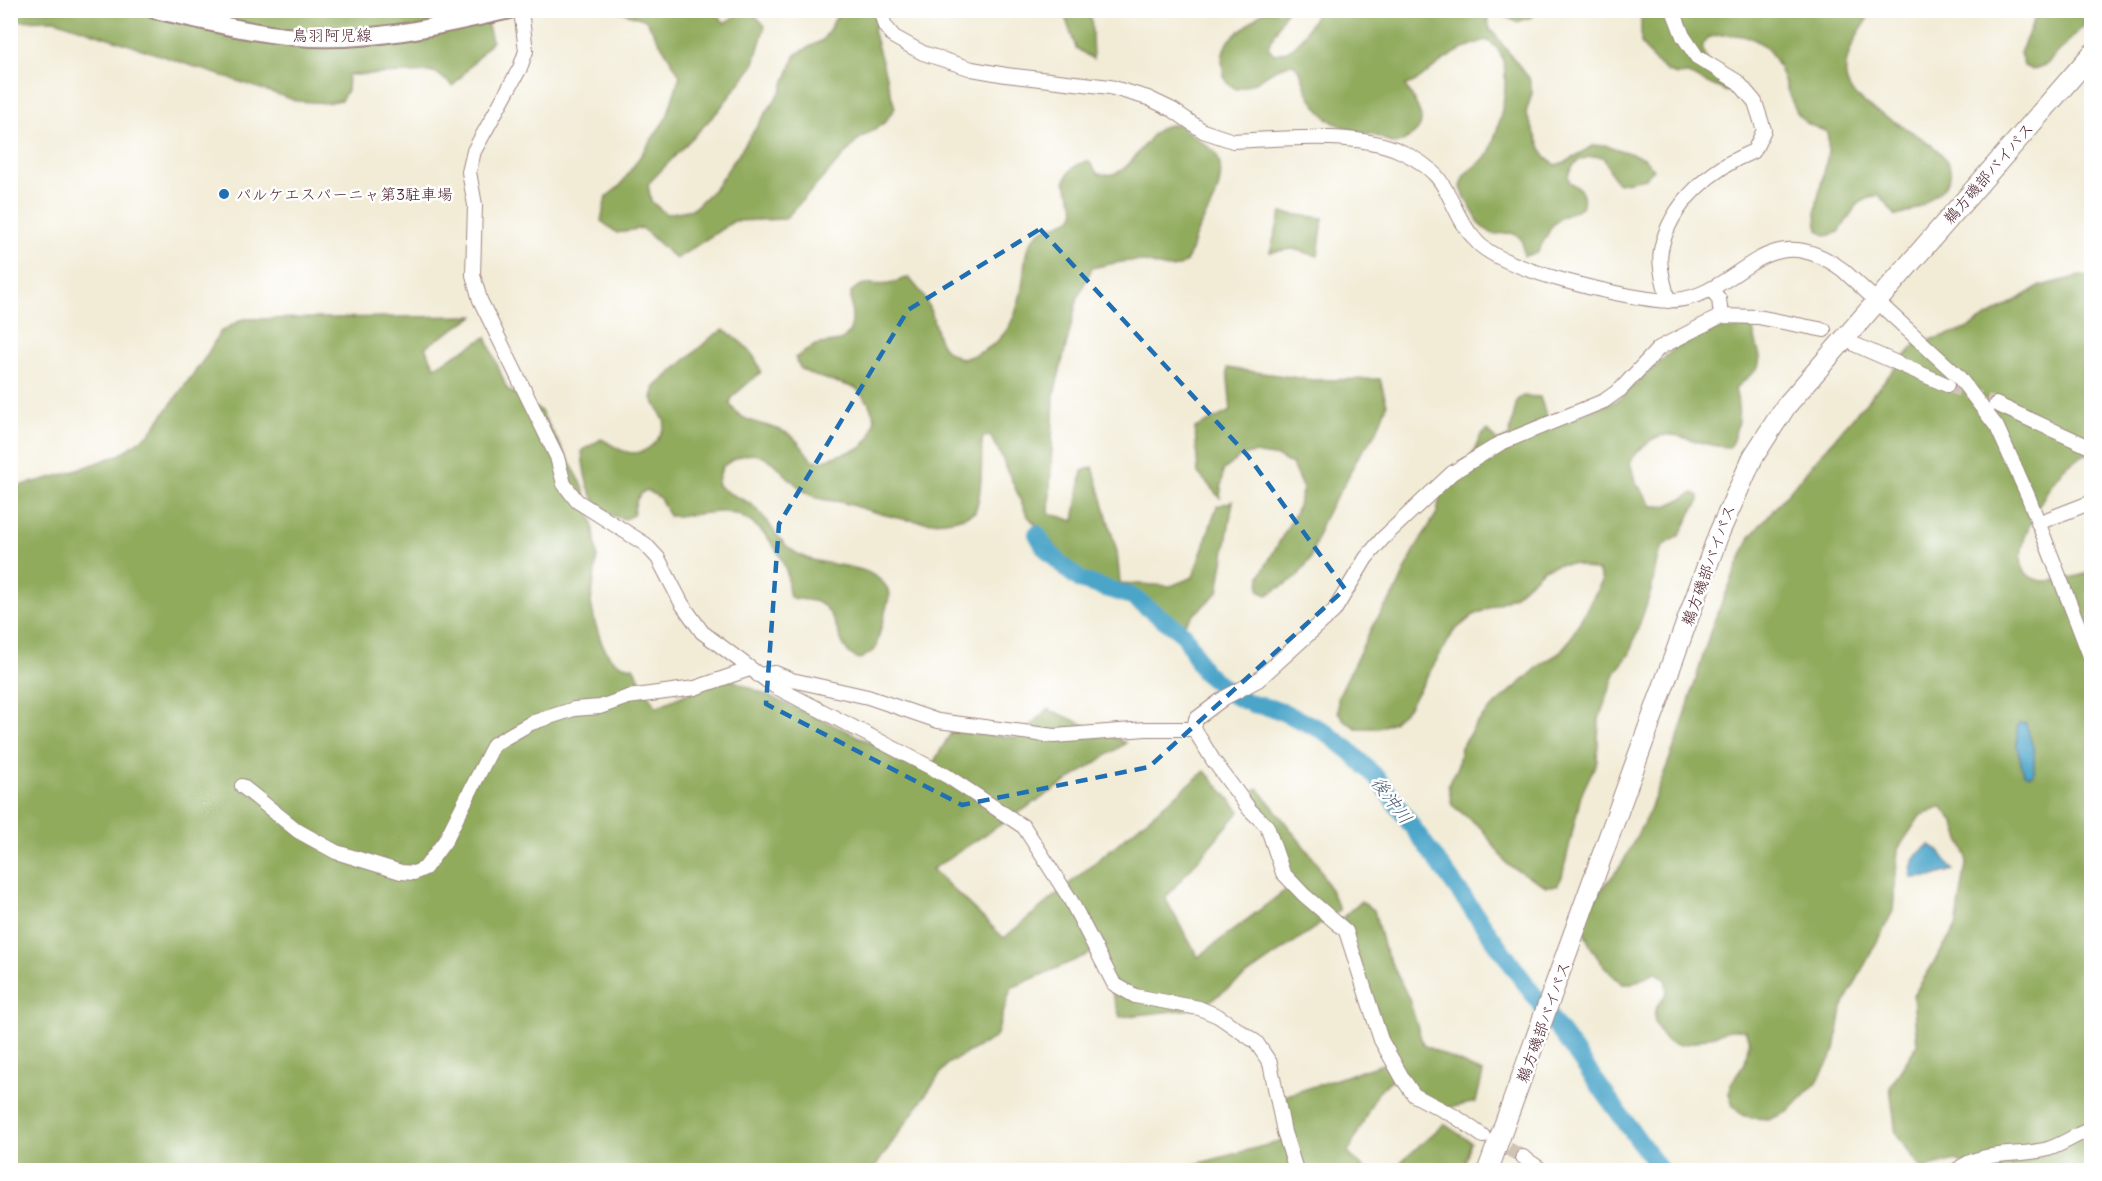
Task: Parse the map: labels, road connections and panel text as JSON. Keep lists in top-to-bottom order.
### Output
{
  "streets": {
    "highway": ["鵜方磯部バイパス"],
    "main road": ["鳥羽阿児線"]
  },
  "water": ["後沖川"],
  "places": ["パルケエスパーニャ第3駐車場"]
}
